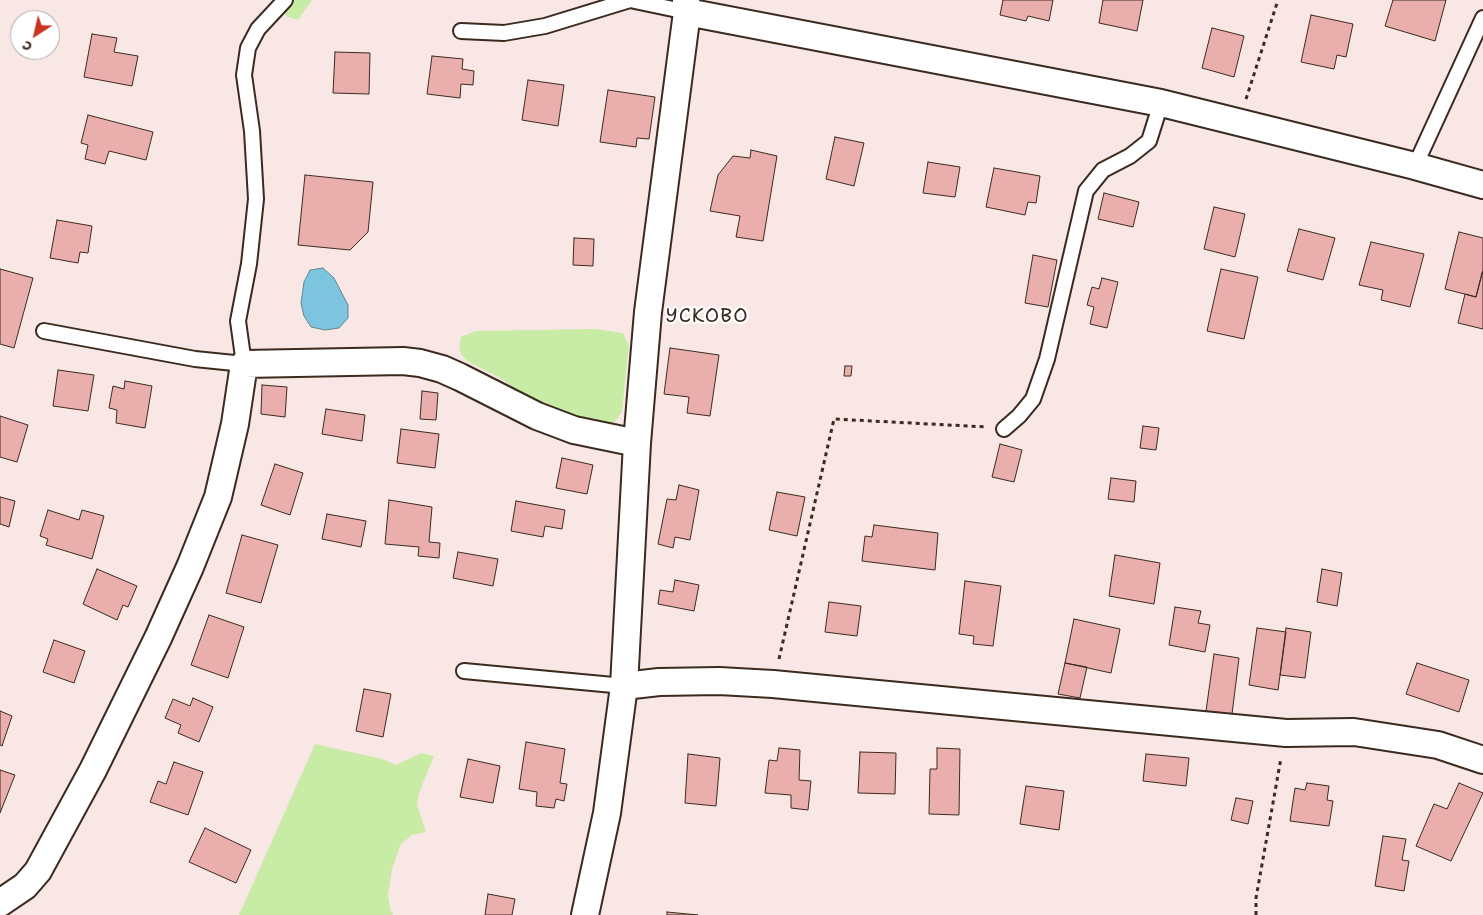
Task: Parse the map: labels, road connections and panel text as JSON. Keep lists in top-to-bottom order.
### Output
{
  "districts": ["УСКОВО"],
  "north": "bottom left"
}
